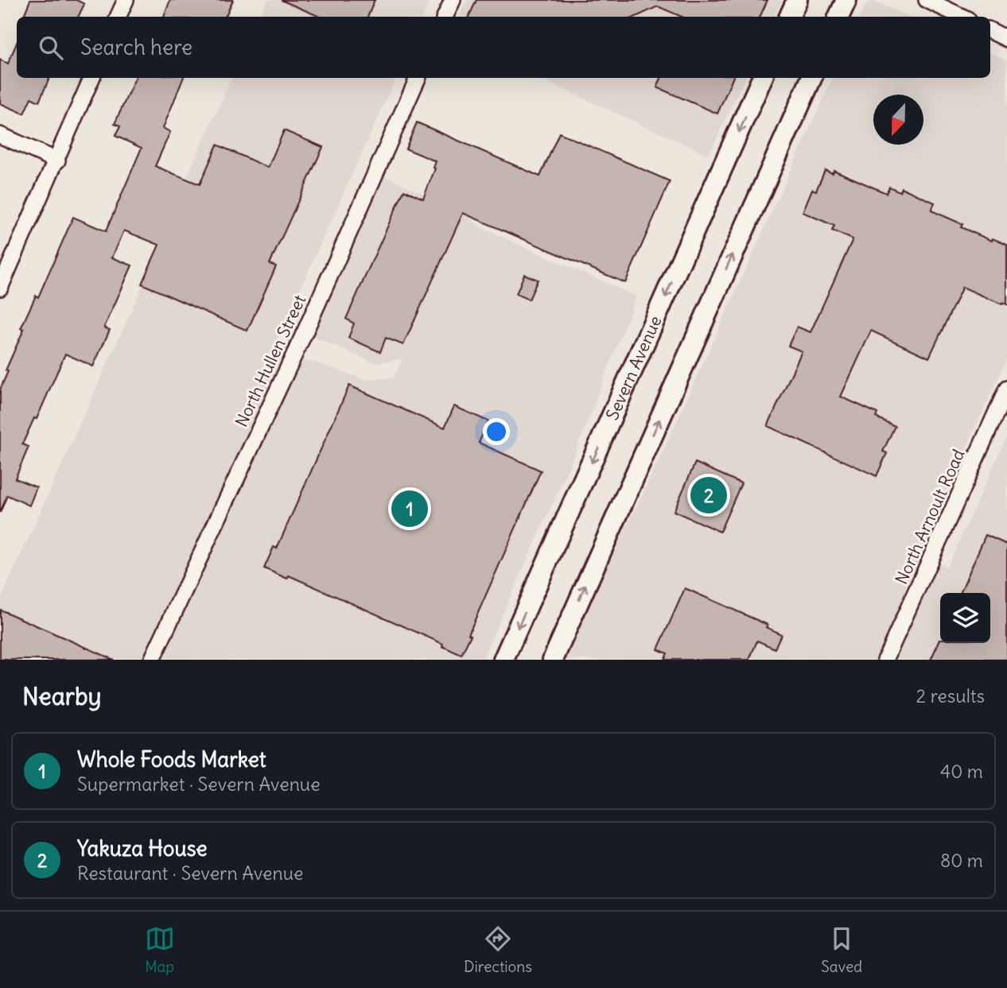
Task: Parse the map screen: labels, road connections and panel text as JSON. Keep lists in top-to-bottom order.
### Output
{
  "streets": {
    "street": ["North Hullen Street", "Severn Avenue", "North Arnoult Road"]
  },
  "north": "bottom",
  "page": {
    "search": "Search here",
    "pins": ["2", "1"],
    "heading": ["Nearby", "2 results"],
    "list": [
      {
        "mark": "1",
        "name": "Whole Foods Market",
        "note": "Supermarket · Severn Avenue",
        "value": "40 m"
      },
      {
        "mark": "2",
        "name": "Yakuza House",
        "note": "Restaurant · Severn Avenue",
        "value": "80 m"
      }
    ],
    "nav": ["Map", "Directions", "Saved"]
  }
}
